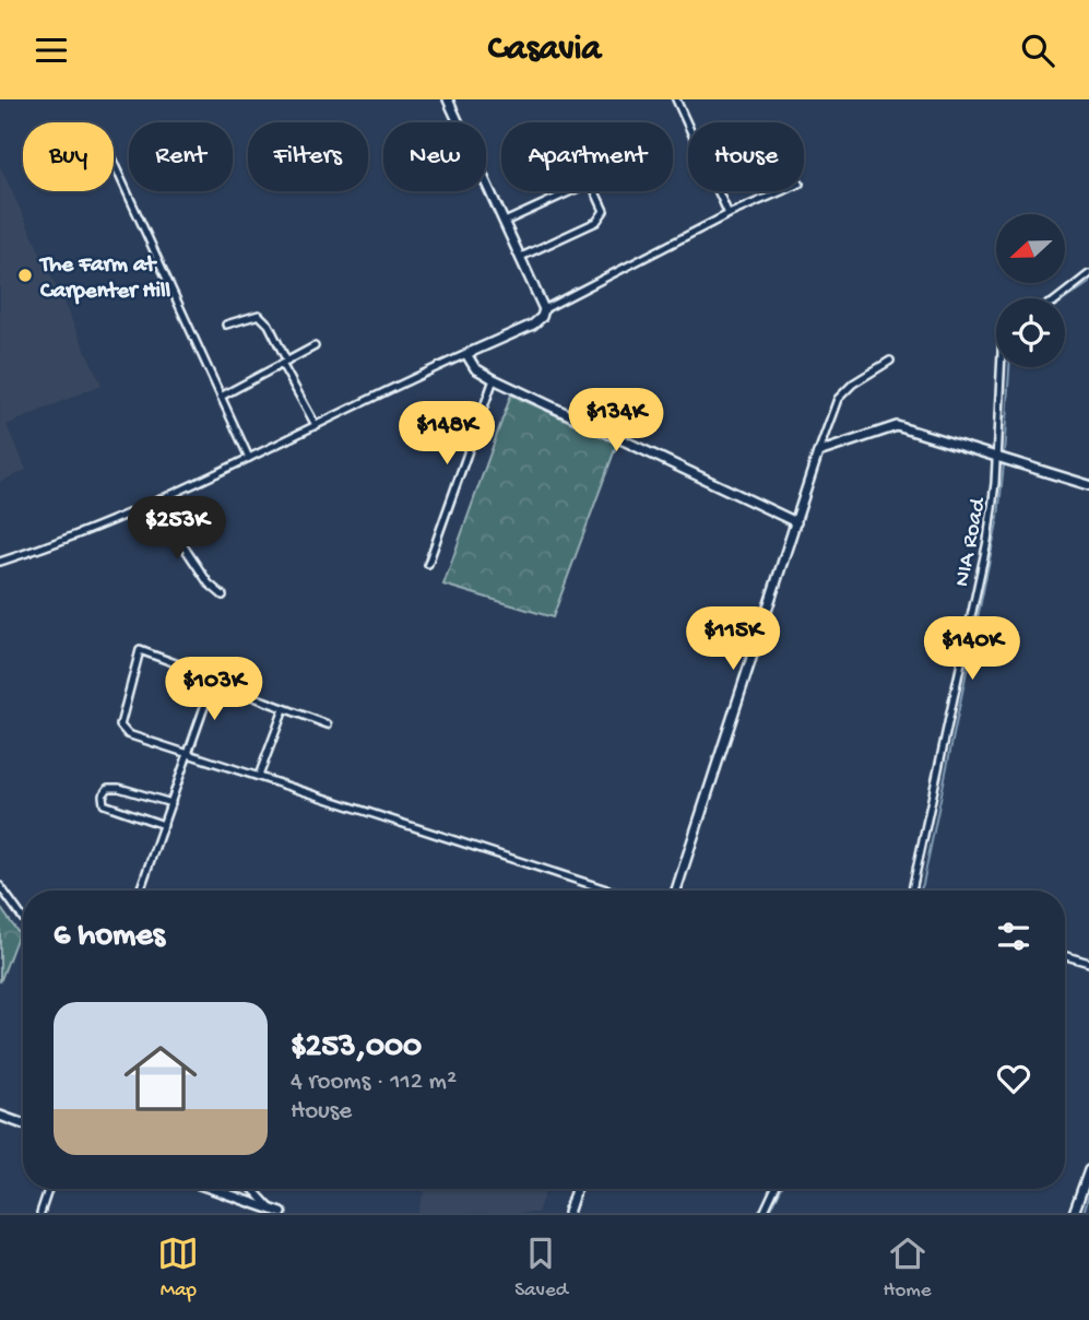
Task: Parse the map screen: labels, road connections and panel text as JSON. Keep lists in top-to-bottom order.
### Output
{
  "streets": {
    "street": ["NIA Road"]
  },
  "places": ["The Farm at Carpenter Hill"],
  "north": "left",
  "page": {
    "header": "Casavia",
    "chip": [
      "Buy",
      "Rent",
      "Filters",
      "New",
      "Apartment",
      "House"
    ],
    "price": [
      "$134K",
      "$148K",
      "$253K",
      "$115K",
      "$140K",
      "$103K"
    ],
    "heading": "6 homes",
    "list": [
      {
        "name": "$253,000",
        "note": "4 rooms · 112 m² · House"
      }
    ],
    "tabs": ["Map", "Saved", "Home"]
  }
}
